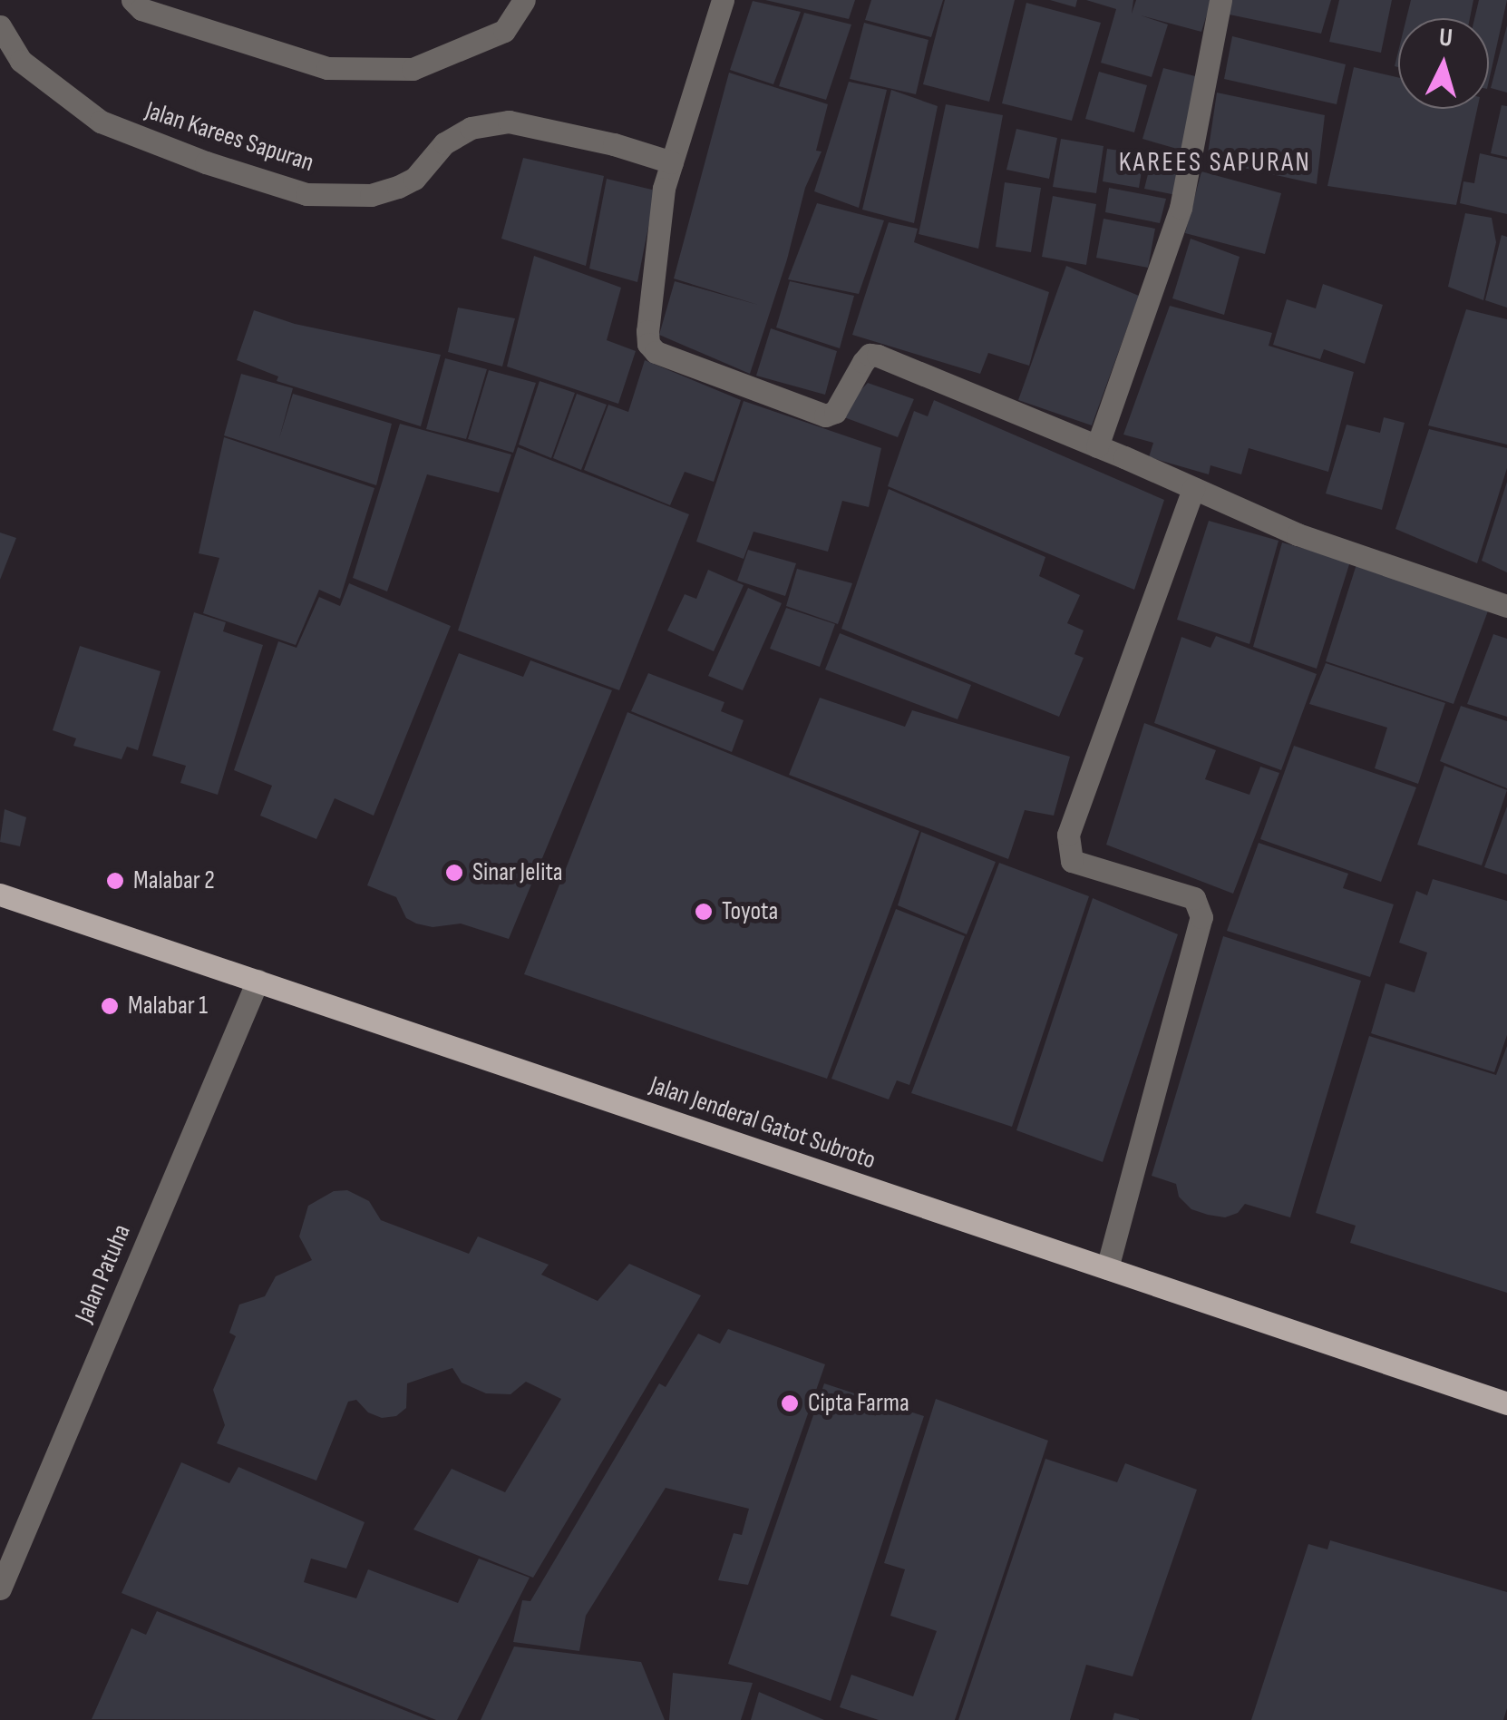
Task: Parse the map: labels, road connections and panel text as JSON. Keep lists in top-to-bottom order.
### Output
{
  "streets": {
    "main road": ["Jalan Jenderal Gatot Subroto"],
    "street": ["Jalan Karees Sapuran", "Jalan Patuha"]
  },
  "crossings": [
    ["Jalan Jenderal Gatot Subroto", "Jalan Patuha"]
  ],
  "districts": ["KAREES SAPURAN"],
  "places": [
    "Sinar Jelita",
    "Malabar 2",
    "Toyota",
    "Malabar 1",
    "Cipta Farma"
  ],
  "north": "top"
}
